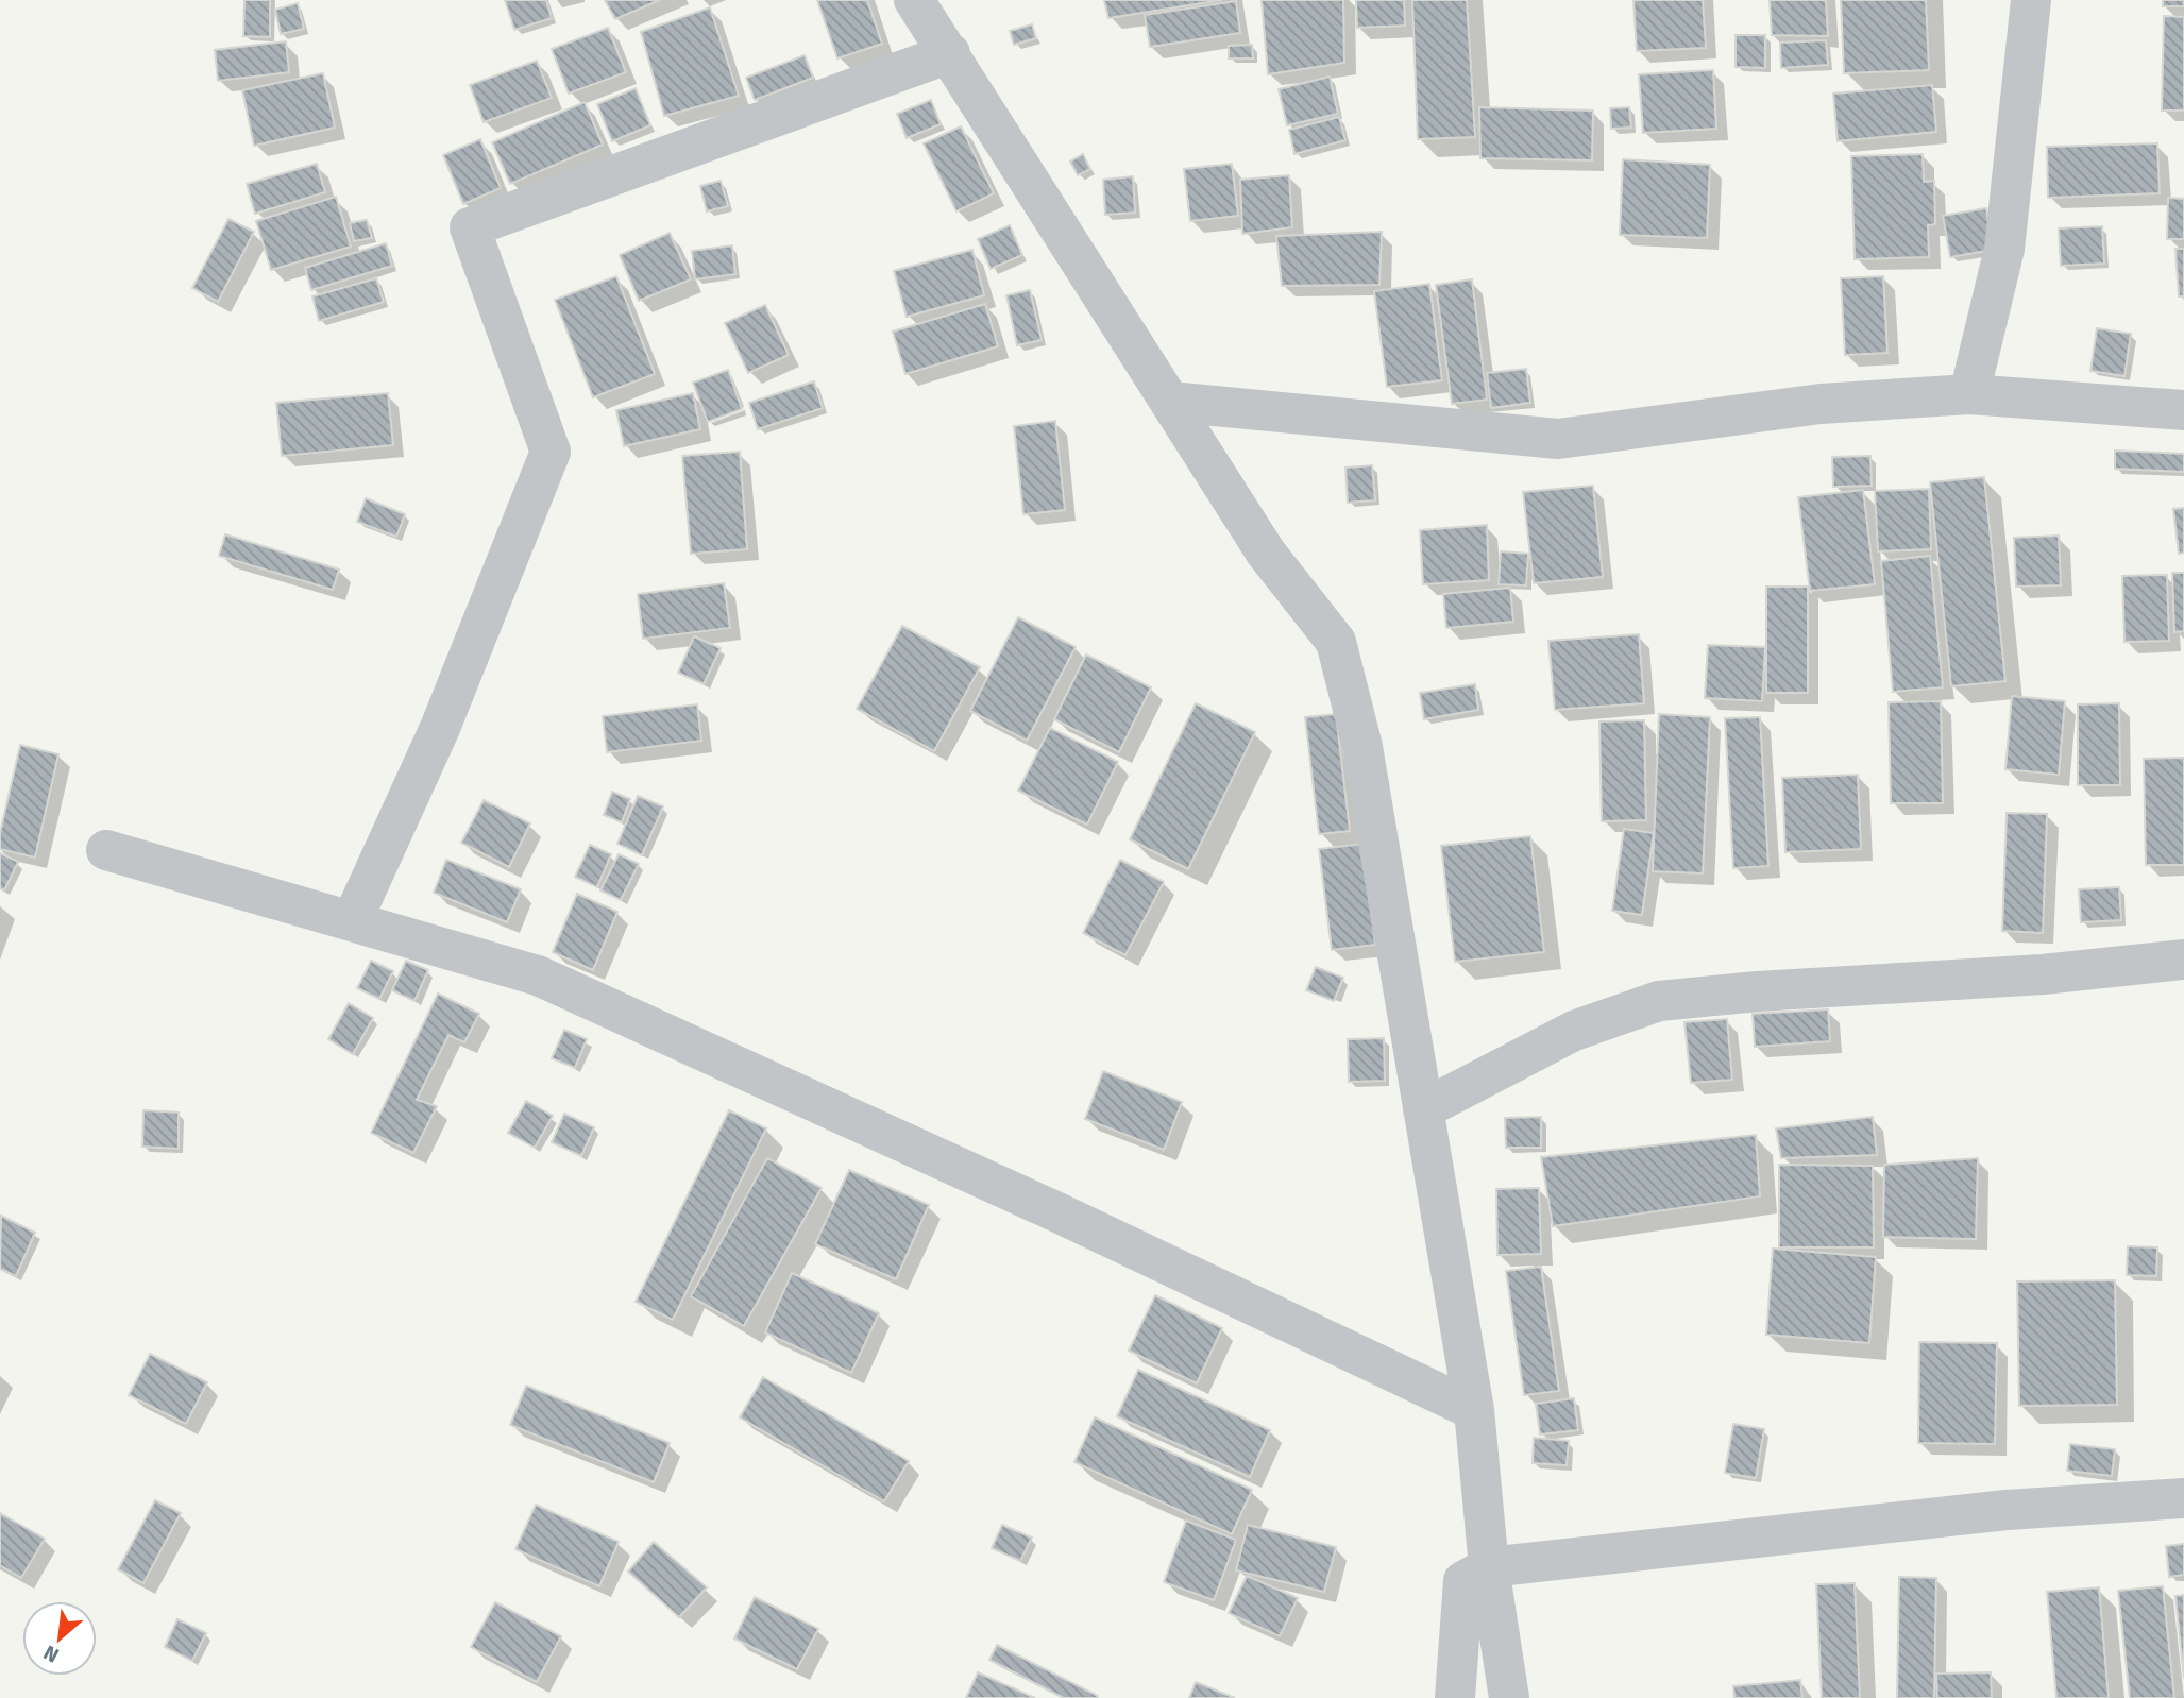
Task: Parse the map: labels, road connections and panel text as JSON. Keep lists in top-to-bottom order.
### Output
{
  "north": "bottom left"
}
